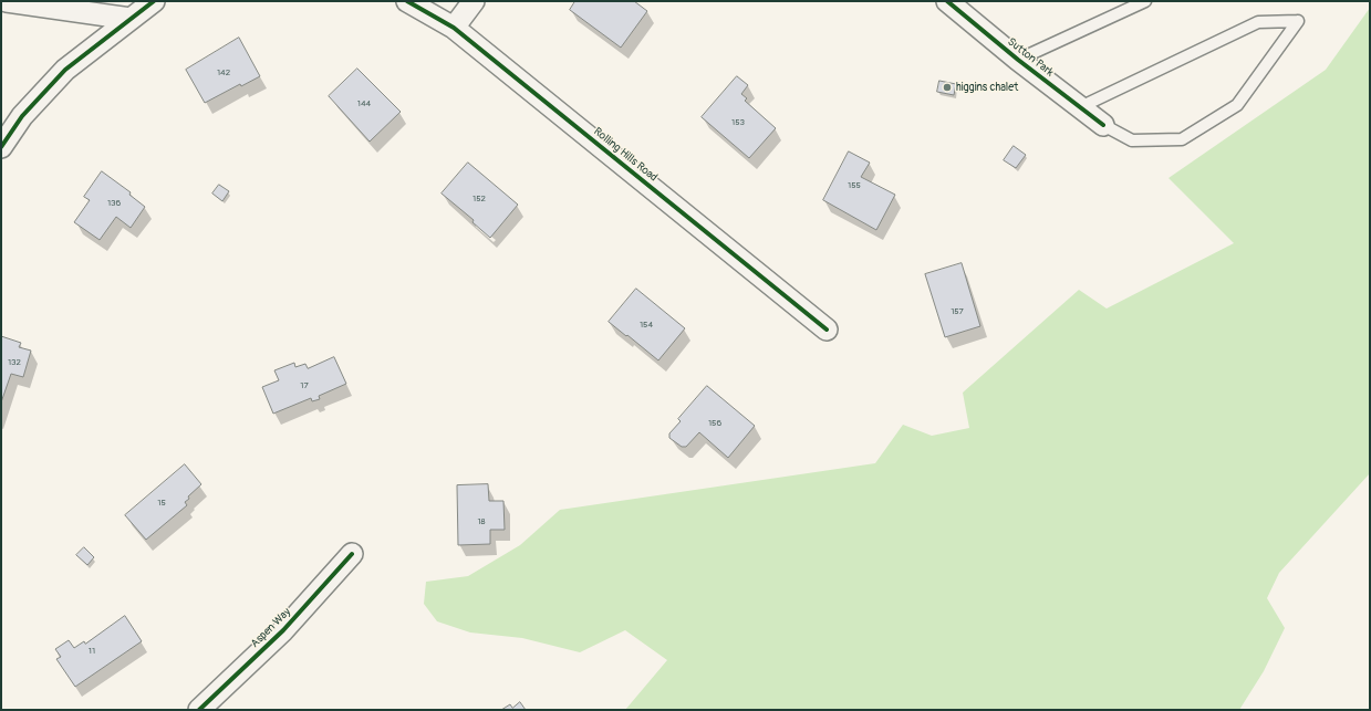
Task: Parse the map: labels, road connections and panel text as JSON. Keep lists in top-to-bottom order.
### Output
{
  "streets": {
    "street": ["Sutton Park", "Rolling Hills Road", "Aspen Way"]
  },
  "places": ["higgins chalet"],
  "house_numbers": [
    "142",
    "144",
    "153",
    "155",
    "152",
    "136",
    "157",
    "154",
    "132",
    "17",
    "156",
    "15",
    "18",
    "11"
  ]
}
